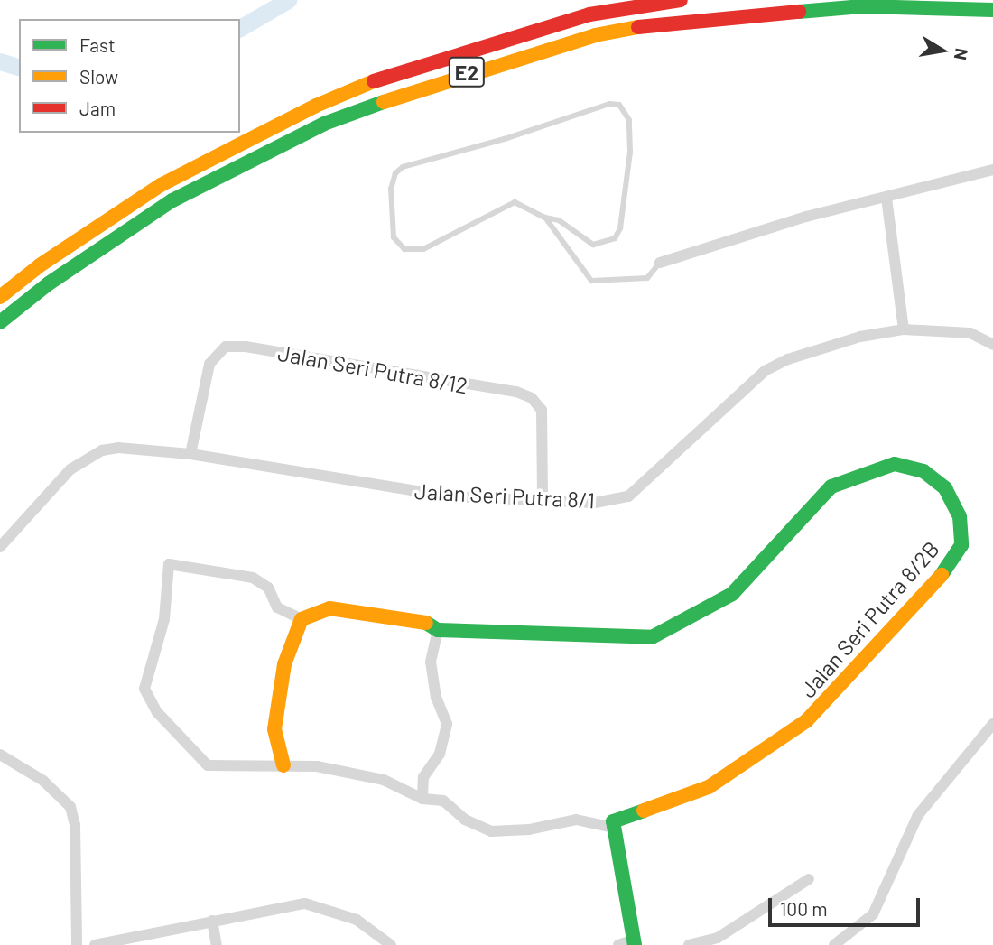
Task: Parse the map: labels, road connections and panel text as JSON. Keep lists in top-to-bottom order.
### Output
{
  "streets": {
    "main road": ["E2", "Jalan Seri Putra 8/2B"],
    "street": ["Jalan Seri Putra 8/12", "Jalan Seri Putra 8/1"]
  },
  "crossings": [
    ["Jalan Seri Putra 8/12", "Jalan Seri Putra 8/1"]
  ],
  "legend": ["Fast", "Slow", "Jam"],
  "scale_bar": "100 m",
  "north": "right"
}
